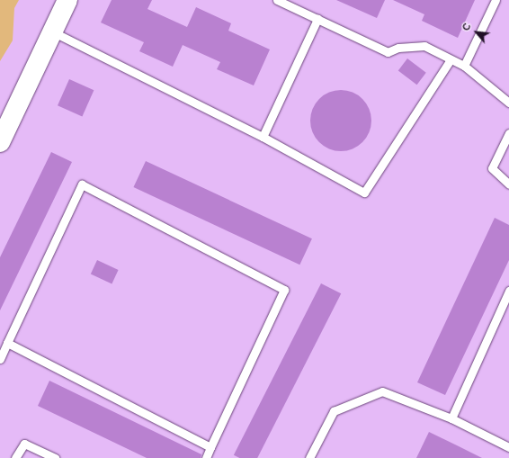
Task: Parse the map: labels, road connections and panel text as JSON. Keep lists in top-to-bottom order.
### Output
{
  "north": "top left"
}
